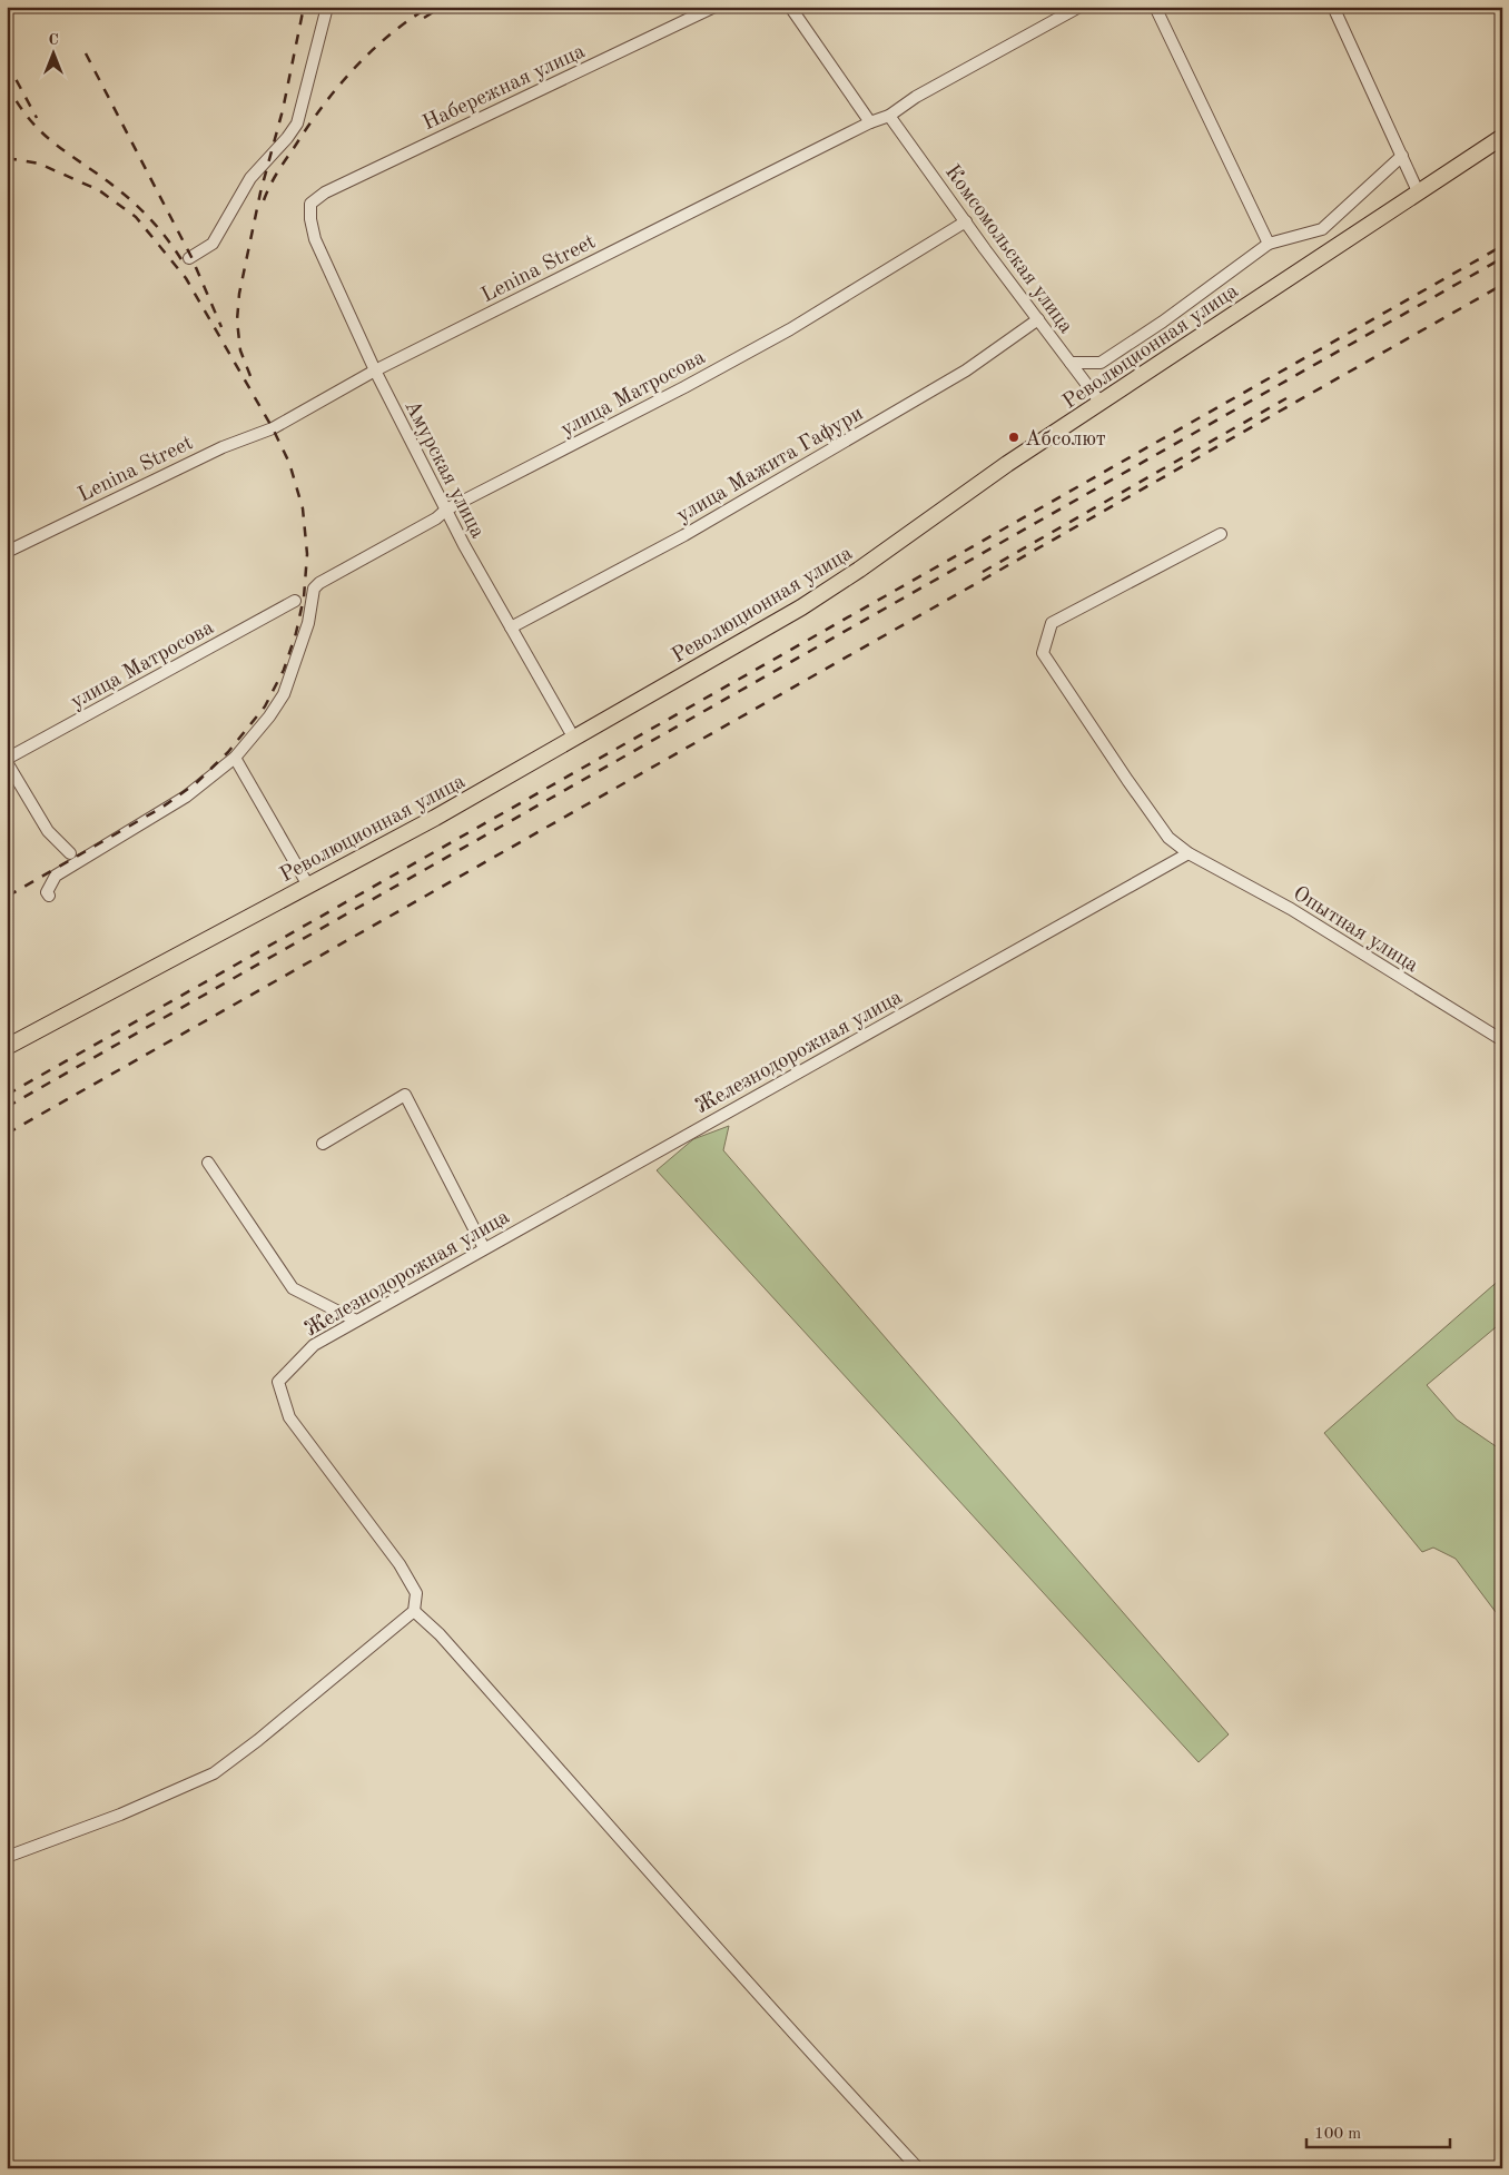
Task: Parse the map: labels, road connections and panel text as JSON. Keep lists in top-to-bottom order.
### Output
{
  "streets": {
    "main road": ["Революционная улица"],
    "street": [
      "Набережная улица",
      "Комсомольская улица",
      "Lenina Street",
      "улица Матросова",
      "улица Мажита Гафури",
      "Амурская улица",
      "Опытная улица",
      "Железнодорожная улица"
    ]
  },
  "crossings": [
    ["Набережная улица", "Амурская улица"],
    ["Комсомольская улица", "Lenina Street"],
    ["Комсомольская улица", "Революционная улица"],
    ["Комсомольская улица", "улица Матросова"],
    ["Комсомольская улица", "улица Мажита Гафури"],
    ["Lenina Street", "Амурская улица"],
    ["Революционная улица", "Амурская улица"],
    ["улица Матросова", "Амурская улица"],
    ["улица Мажита Гафури", "Амурская улица"],
    ["Опытная улица", "Железнодорожная улица"]
  ],
  "places": ["Абсолют"],
  "scale_bar": "100 m",
  "north": "top"
}
